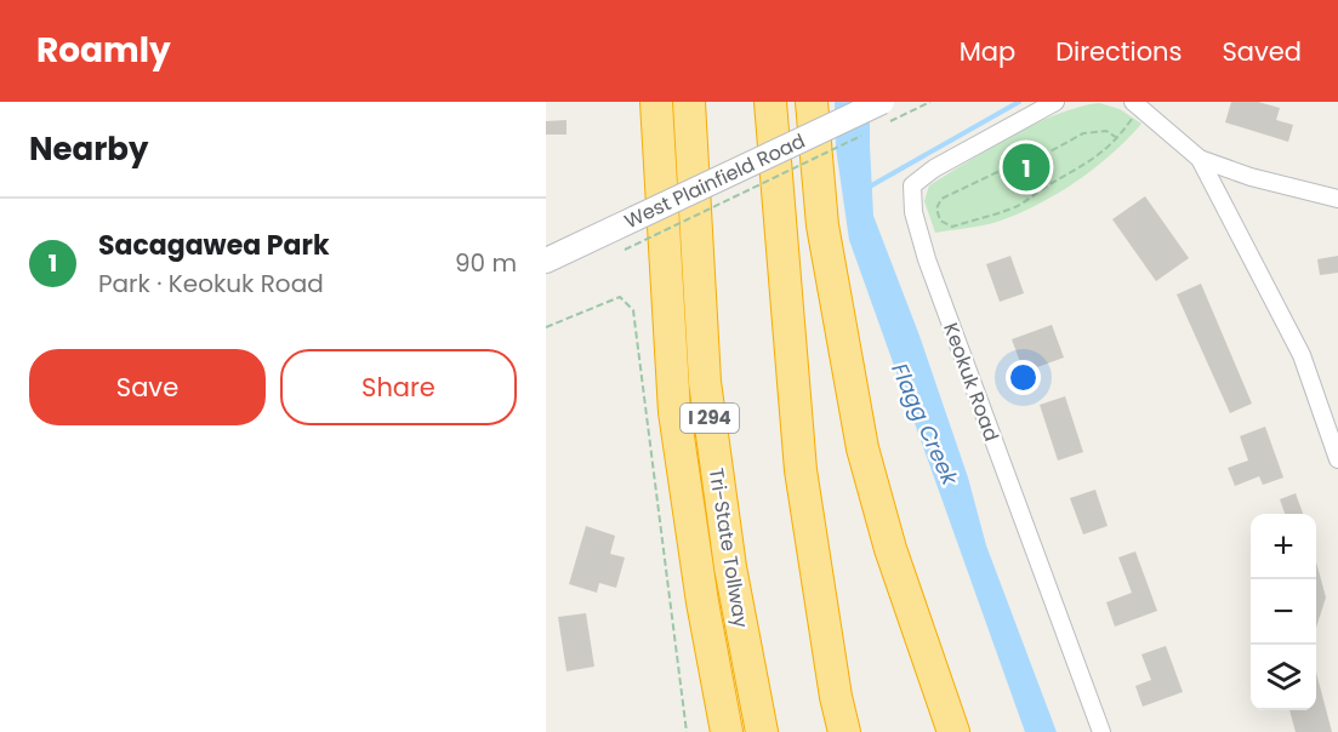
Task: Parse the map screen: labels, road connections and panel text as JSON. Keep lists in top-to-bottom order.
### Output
{
  "streets": {
    "highway": ["I 294", "Tri-State Tollway"],
    "main road": ["West Plainfield Road"],
    "street": ["Keokuk Road"]
  },
  "water": ["Flagg Creek"],
  "page": {
    "header": "Roamly",
    "nav": ["Map", "Directions", "Saved"],
    "heading": "Nearby",
    "pins": "1",
    "list": [
      {
        "mark": "1",
        "name": "Sacagawea Park",
        "note": "Park · Keokuk Road",
        "value": "90 m"
      }
    ],
    "buttons": ["Save", "Share"],
    "map_buttons": ["+", "−"]
  }
}
